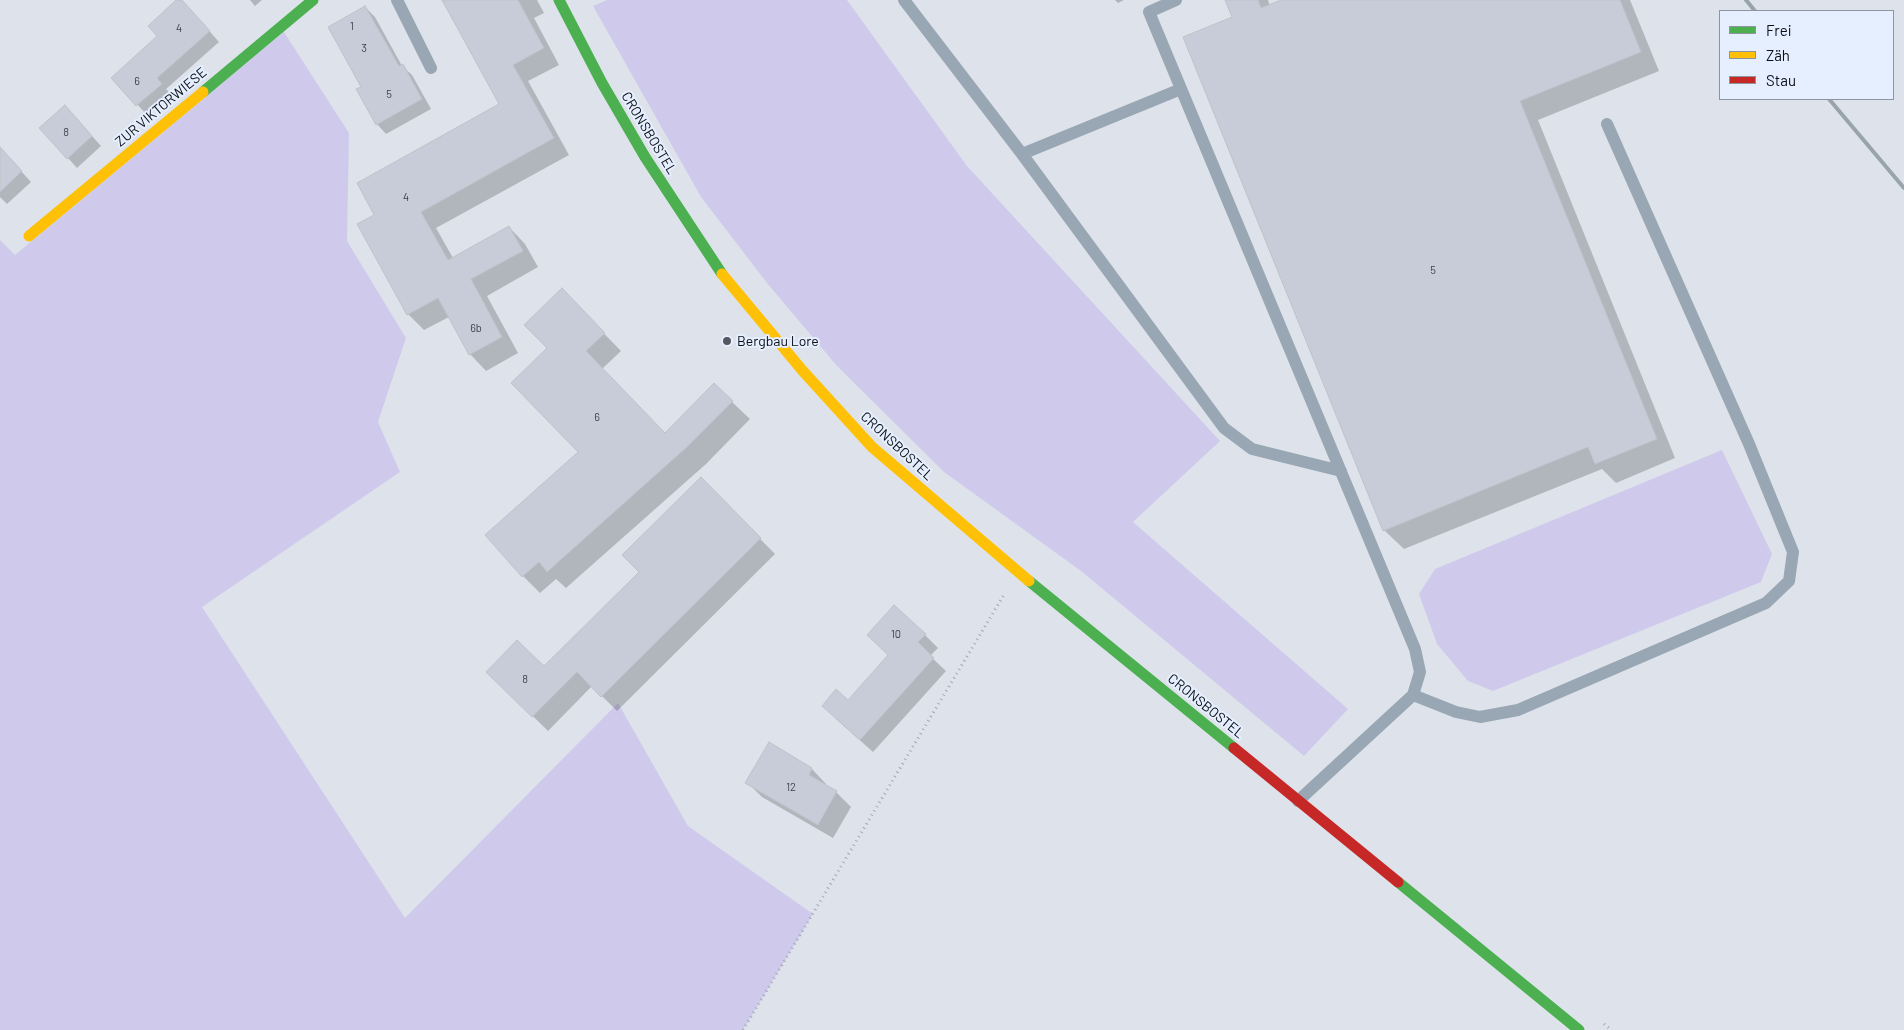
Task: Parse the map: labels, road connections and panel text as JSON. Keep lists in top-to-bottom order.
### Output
{
  "streets": {
    "street": ["ZUR VIKTORWIESE", "CRONSBOSTEL"]
  },
  "places": ["Bergbau Lore"],
  "house_numbers": [
    "1",
    "4",
    "3",
    "6",
    "5",
    "8",
    "4",
    "5",
    "6b",
    "6",
    "10",
    "8",
    "12"
  ],
  "legend": ["Frei", "Zäh", "Stau"]
}
